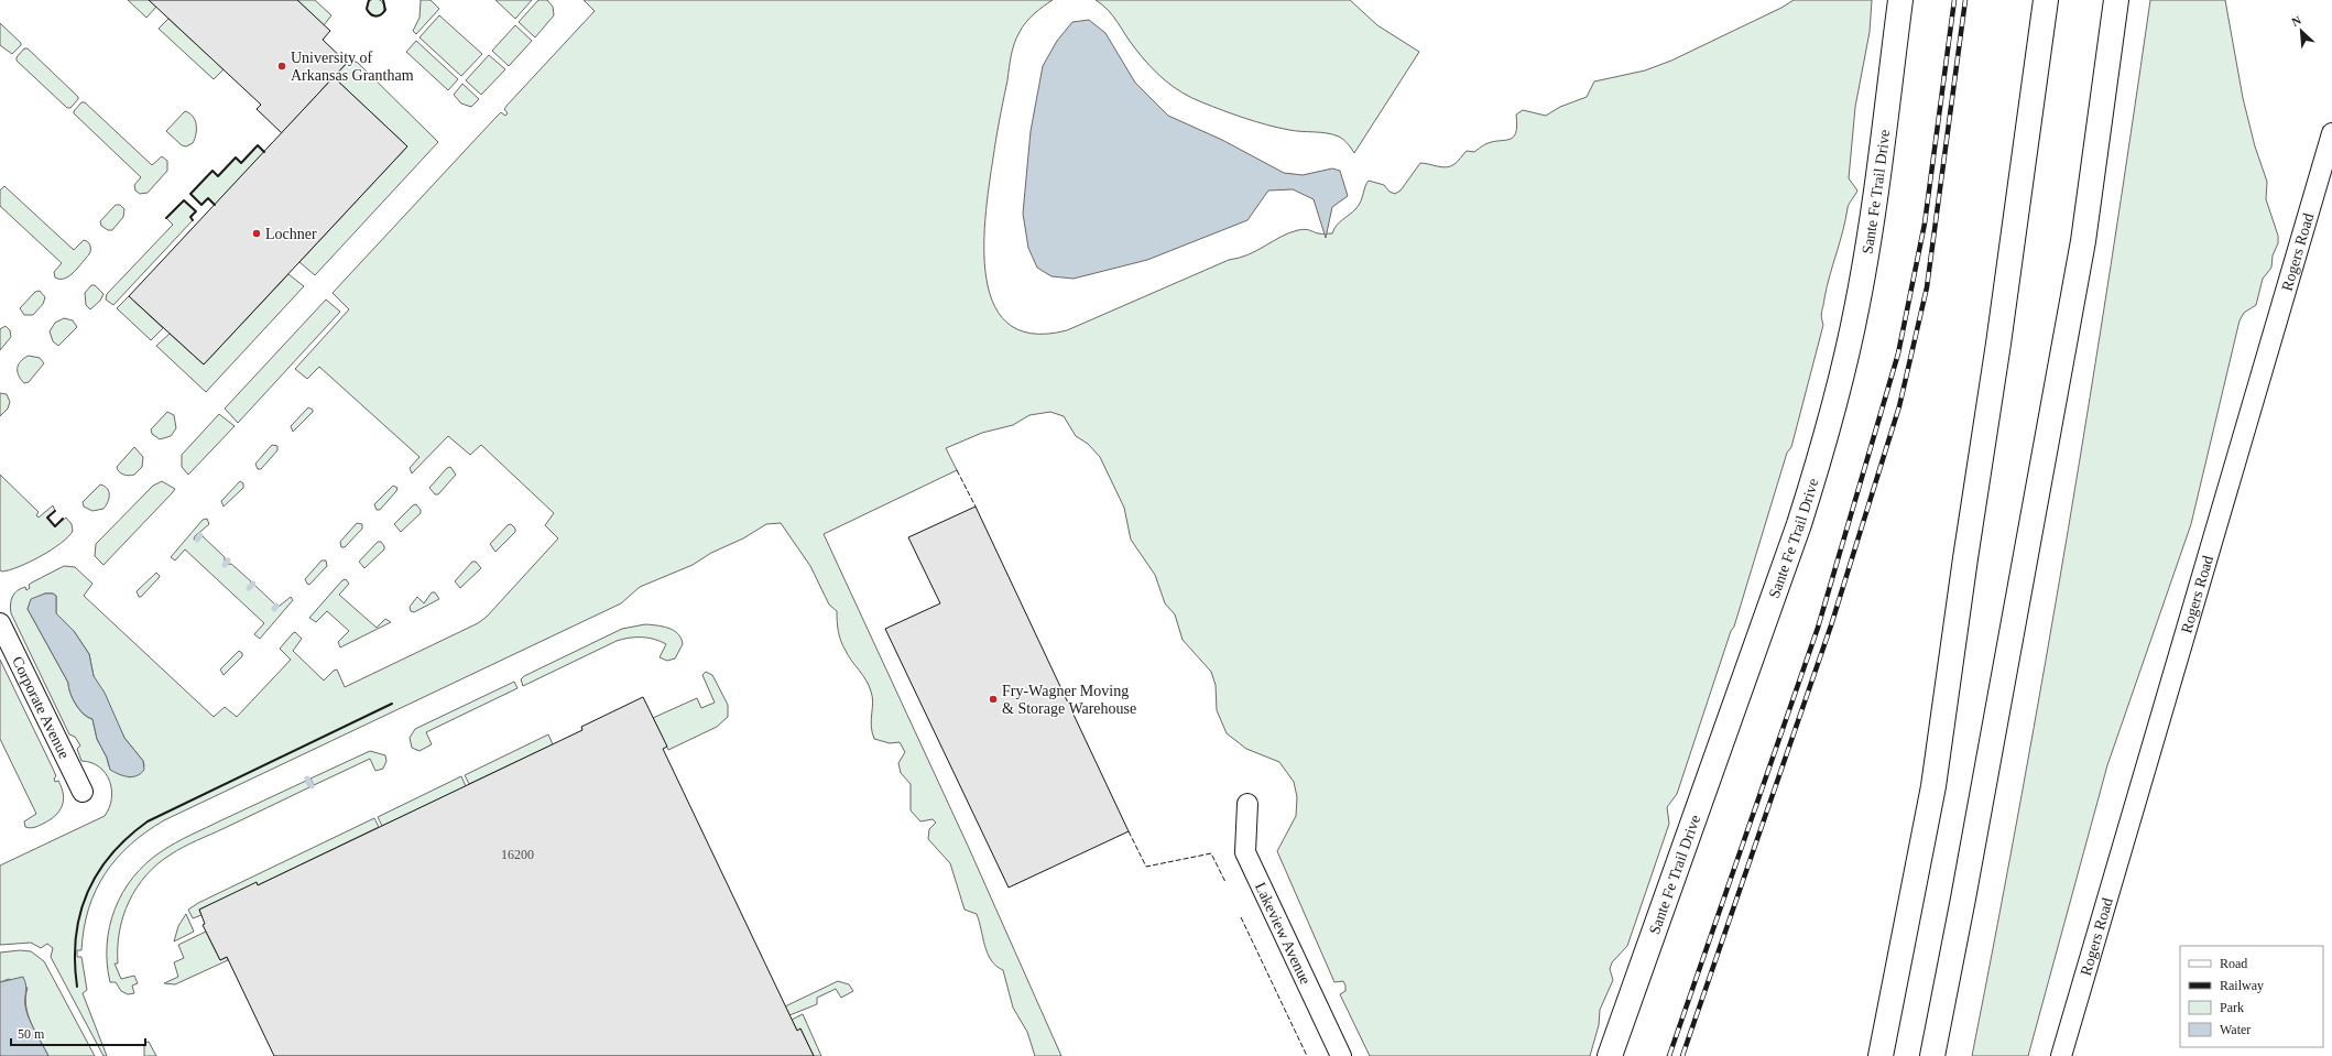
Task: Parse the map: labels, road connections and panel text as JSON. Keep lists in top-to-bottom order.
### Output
{
  "streets": {
    "main road": ["Sante Fe Trail Drive"],
    "street": ["Rogers Road", "Corporate Avenue", "Lakeview Avenue"]
  },
  "places": ["University of Arkansas Grantham", "Lochner", "Fry-Wagner Moving & Storage Warehouse"],
  "house_numbers": ["16200"],
  "legend": [
    "Road",
    "Railway",
    "Park",
    "Water"
  ],
  "scale_bar": "50 m",
  "north": "top left"
}
